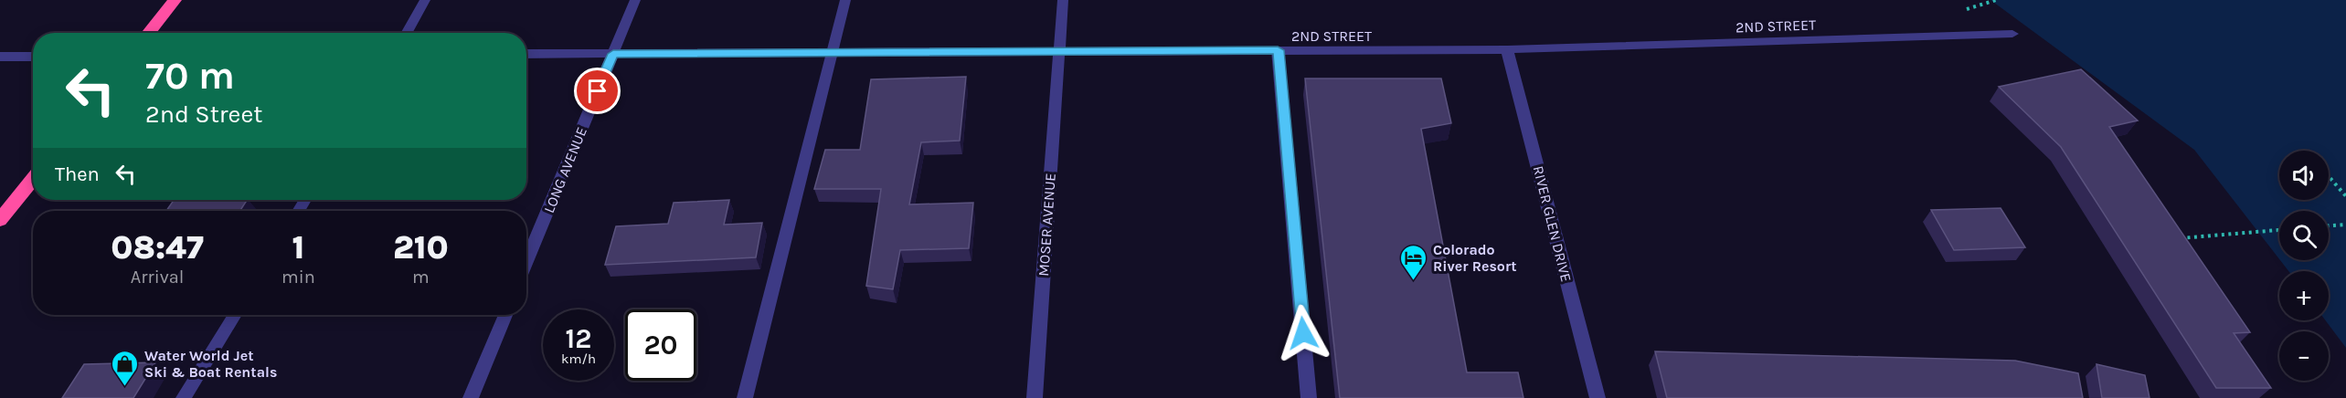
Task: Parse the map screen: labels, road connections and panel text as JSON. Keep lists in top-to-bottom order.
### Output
{
  "streets": {
    "street": [
      "2ND STREET",
      "LONG AVENUE",
      "RIVER GLEN DRIVE",
      "MOSER AVENUE"
    ]
  },
  "crossings": [
    ["2ND STREET", "LONG AVENUE"],
    ["2ND STREET", "RIVER GLEN DRIVE"],
    ["2ND STREET", "MOSER AVENUE"]
  ],
  "places": {
    "hotel": ["Colorado River Resort"],
    "shop": ["Water World Jet Ski & Boat Rentals"]
  },
  "page": {
    "turn": ["70 m", "2nd Street"],
    "then": "Then",
    "map_buttons": ["+", "−"],
    "eta": [
      "08:47",
      "Arrival",
      "1",
      "min",
      "210",
      "m"
    ],
    "speed": "12 km/h",
    "limit": "20"
  }
}
